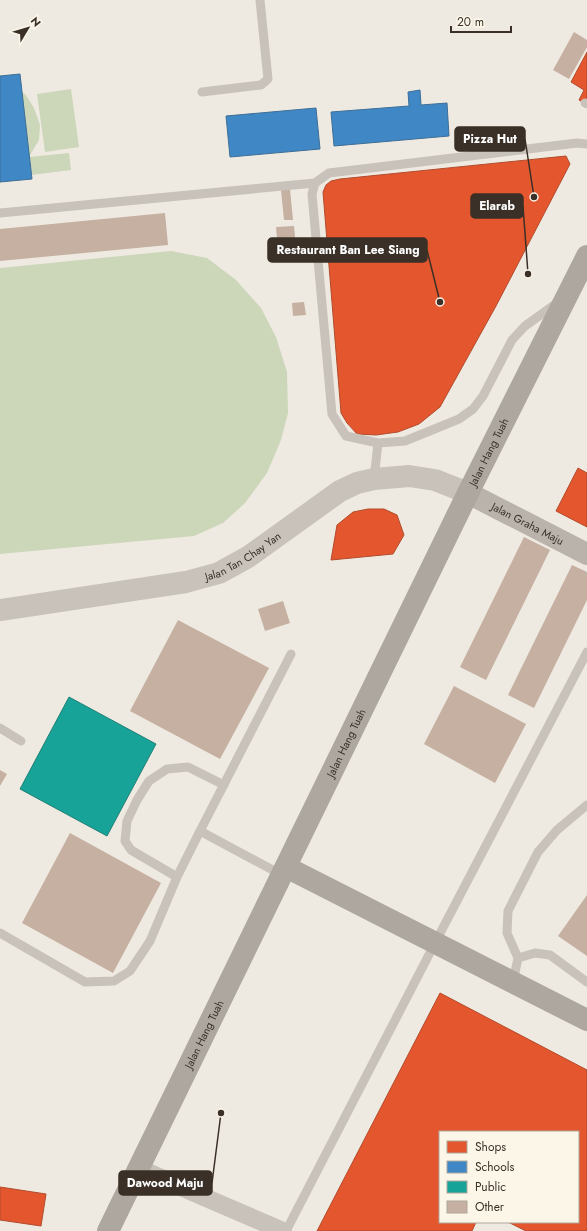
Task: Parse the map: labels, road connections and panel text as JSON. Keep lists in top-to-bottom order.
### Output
{
  "streets": {
    "main road": ["Jalan Hang Tuah", "Jalan Graha Maju"],
    "street": ["Jalan Tan Chay Yan"]
  },
  "crossings": [
    ["Jalan Hang Tuah", "Jalan Graha Maju"],
    ["Jalan Hang Tuah", "Jalan Tan Chay Yan"],
    ["Jalan Graha Maju", "Jalan Tan Chay Yan"]
  ],
  "places": [
    "Pizza Hut",
    "Elarab",
    "Restaurant Ban Lee Siang",
    "Dawood Maju"
  ],
  "legend": [
    "Shops",
    "Schools",
    "Public",
    "Other"
  ],
  "scale_bar": "20 m",
  "north": "top right"
}
